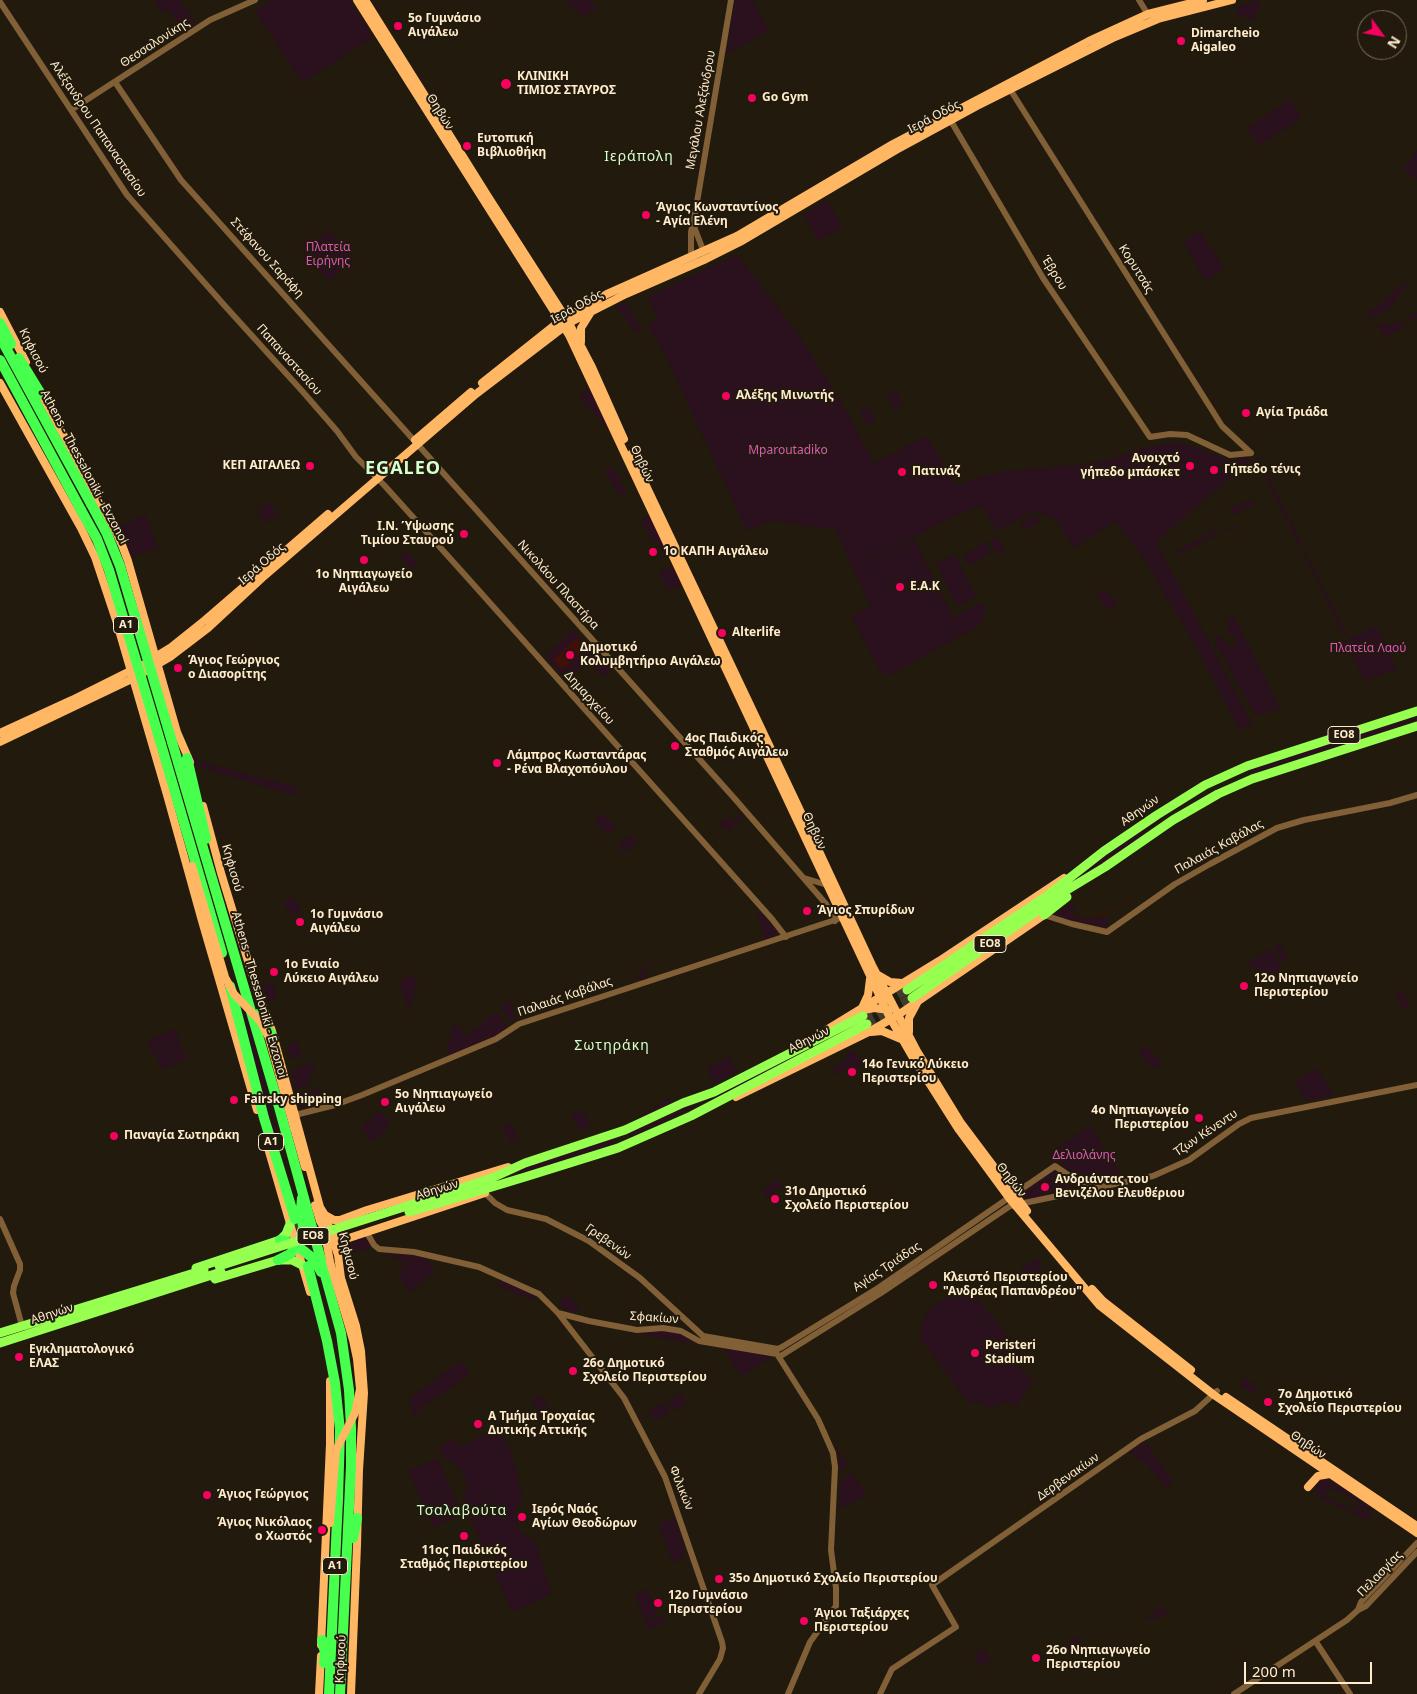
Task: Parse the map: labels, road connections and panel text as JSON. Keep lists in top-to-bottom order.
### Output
{
  "streets": {
    "highway": [
      "Athens - Thessaloniki - Evzonoi",
      "Α1",
      "ΕΟ8",
      "Αθηνών"
    ],
    "main road": ["Θηβών", "Ιερά Οδός", "Κηφισού"],
    "street": [
      "Θεσσαλονίκης",
      "Μεγάλου Αλεξάνδρου",
      "Αλέξανδρου Παπαναστασίου",
      "Στέφανου Σαράφη",
      "Κορυτσάς",
      "Έβρου",
      "Παπαναστασίου",
      "Νικολάου Πλαστήρα",
      "Δημαρχείου",
      "Παλαιάς Καβάλας",
      "Τζων Κένεντυ",
      "Γρεβενών",
      "Αγίας Τριάδας",
      "Σφακίων",
      "Δερβενακίων",
      "Φιλικών",
      "Πελασγίας"
    ]
  },
  "crossings": [
    ["Θεσσαλονίκης", "Αλέξανδρου Παπαναστασίου"],
    ["Θεσσαλονίκης", "Στέφανου Σαράφη"],
    ["Μεγάλου Αλεξάνδρου", "Ιερά Οδός"],
    ["Θηβών", "Ιερά Οδός"],
    ["Θηβών", "Νικολάου Πλαστήρα"],
    ["Θηβών", "Αθηνών"],
    ["Θηβών", "Παλαιάς Καβάλας"],
    ["Θηβών", "Τζων Κένεντυ"],
    ["Θηβών", "Αγίας Τριάδας"],
    ["Θηβών", "Δερβενακίων"],
    ["Ιερά Οδός", "Στέφανου Σαράφη"],
    ["Ιερά Οδός", "Κορυτσάς"],
    ["Ιερά Οδός", "Έβρου"],
    ["Ιερά Οδός", "Κηφισού"],
    ["Ιερά Οδός", "Παπαναστασίου"],
    ["Ιερά Οδός", "Νικολάου Πλαστήρα"],
    ["Ιερά Οδός", "Δημαρχείου"],
    ["Αλέξανδρου Παπαναστασίου", "Παπαναστασίου"],
    ["Στέφανου Σαράφη", "Νικολάου Πλαστήρα"],
    ["Κορυτσάς", "Έβρου"],
    ["Κηφισού", "Α1"],
    ["Κηφισού", "Παλαιάς Καβάλας"],
    ["Παπαναστασίου", "Δημαρχείου"],
    ["Νικολάου Πλαστήρα", "Παλαιάς Καβάλας"],
    ["Δημαρχείου", "Παλαιάς Καβάλας"],
    ["Αθηνών", "Παλαιάς Καβάλας"],
    ["Αθηνών", "Γρεβενών"],
    ["Αθηνών", "Σφακίων"],
    ["Τζων Κένεντυ", "Αγίας Τριάδας"],
    ["Γρεβενών", "Σφακίων"],
    ["Αγίας Τριάδας", "Σφακίων"],
    ["Σφακίων", "Φιλικών"]
  ],
  "districts": [
    "Ιεράπολη",
    "EGALEO",
    "Σωτηράκη",
    "Τσαλαβούτα"
  ],
  "parks": [
    "Πλατεία Ειρήνης",
    "Mparoutadiko",
    "Πλατεία Λαού",
    "Δελιολάνης"
  ],
  "places": [
    "5ο Γυμνάσιο Αιγάλεω",
    "Dimarcheio Aigaleo",
    "ΚΛΙΝΙΚΗ ΤΙΜΙΟΣ ΣΤΑΥΡΟΣ",
    "Go Gym",
    "Ευτοπική Βιβλιοθήκη",
    "Άγιος Κωνσταντίνος - Αγία Ελένη",
    "Αλέξης Μινωτής",
    "Αγία Τριάδα",
    "ΚΕΠ ΑΙΓΑΛΕΩ",
    "Ανοιχτό γήπεδο μπάσκετ",
    "Γήπεδο τένις",
    "Πατινάζ",
    "Ι.Ν. Ύψωσης Τιμίου Σταυρού",
    "1ο ΚΑΠΗ Αιγάλεω",
    "1ο Νηπιαγωγείο Αιγάλεω",
    "E.A.K",
    "Alterlife",
    "Δημοτικό Κολυμβητήριο Αιγάλεω",
    "Άγιος Γεώργιος ο Διασορίτης",
    "4ος Παιδικός Σταθμός Αιγάλεω",
    "Λάμπρος Κωσταντάρας - Ρένα Βλαχοπόυλου",
    "Άγιος Σπυρίδων",
    "1ο Γυμνάσιο Αιγάλεω",
    "1ο Ενιαίο Λύκειο Αιγάλεω",
    "12ο Νηπιαγωγείο Περιστερίου",
    "14ο Γενικό Λύκειο Περιστερίου",
    "Fairsky shipping",
    "5ο Νηπιαγωγείο Αιγάλεω",
    "4ο Νηπιαγωγείο Περιστερίου",
    "Παναγία Σωτηράκη",
    "Ανδριάντας του Βενιζέλου Ελευθέριου",
    "31ο Δημοτικό Σχολείο Περιστερίου",
    "Κλειστό Περιστερίου \"Ανδρέας Παπανδρέου\"",
    "Peristeri Stadium",
    "Εγκληματολογικό ΕΛΑΣ",
    "26ο Δημοτικό Σχολείο Περιστερίου",
    "7ο Δημοτικό Σχολείο Περιστερίου",
    "Α Τμήμα Τροχαίας Δυτικής Αττικής",
    "Άγιος Γεώργιος",
    "Ιερός Ναός Αγίων Θεοδώρων",
    "Άγιος Νικόλαος ο Χωστός",
    "11ος Παιδικός Σταθμός Περιστερίου",
    "35ο Δημοτικό Σχολείο Περιστερίου",
    "12ο Γυμνάσιο Περιστερίου",
    "Άγιοι Ταξιάρχες Περιστερίου",
    "26ο Νηπιαγωγείο Περιστερίου"
  ],
  "scale_bar": "200 m",
  "north": "bottom right"
}
